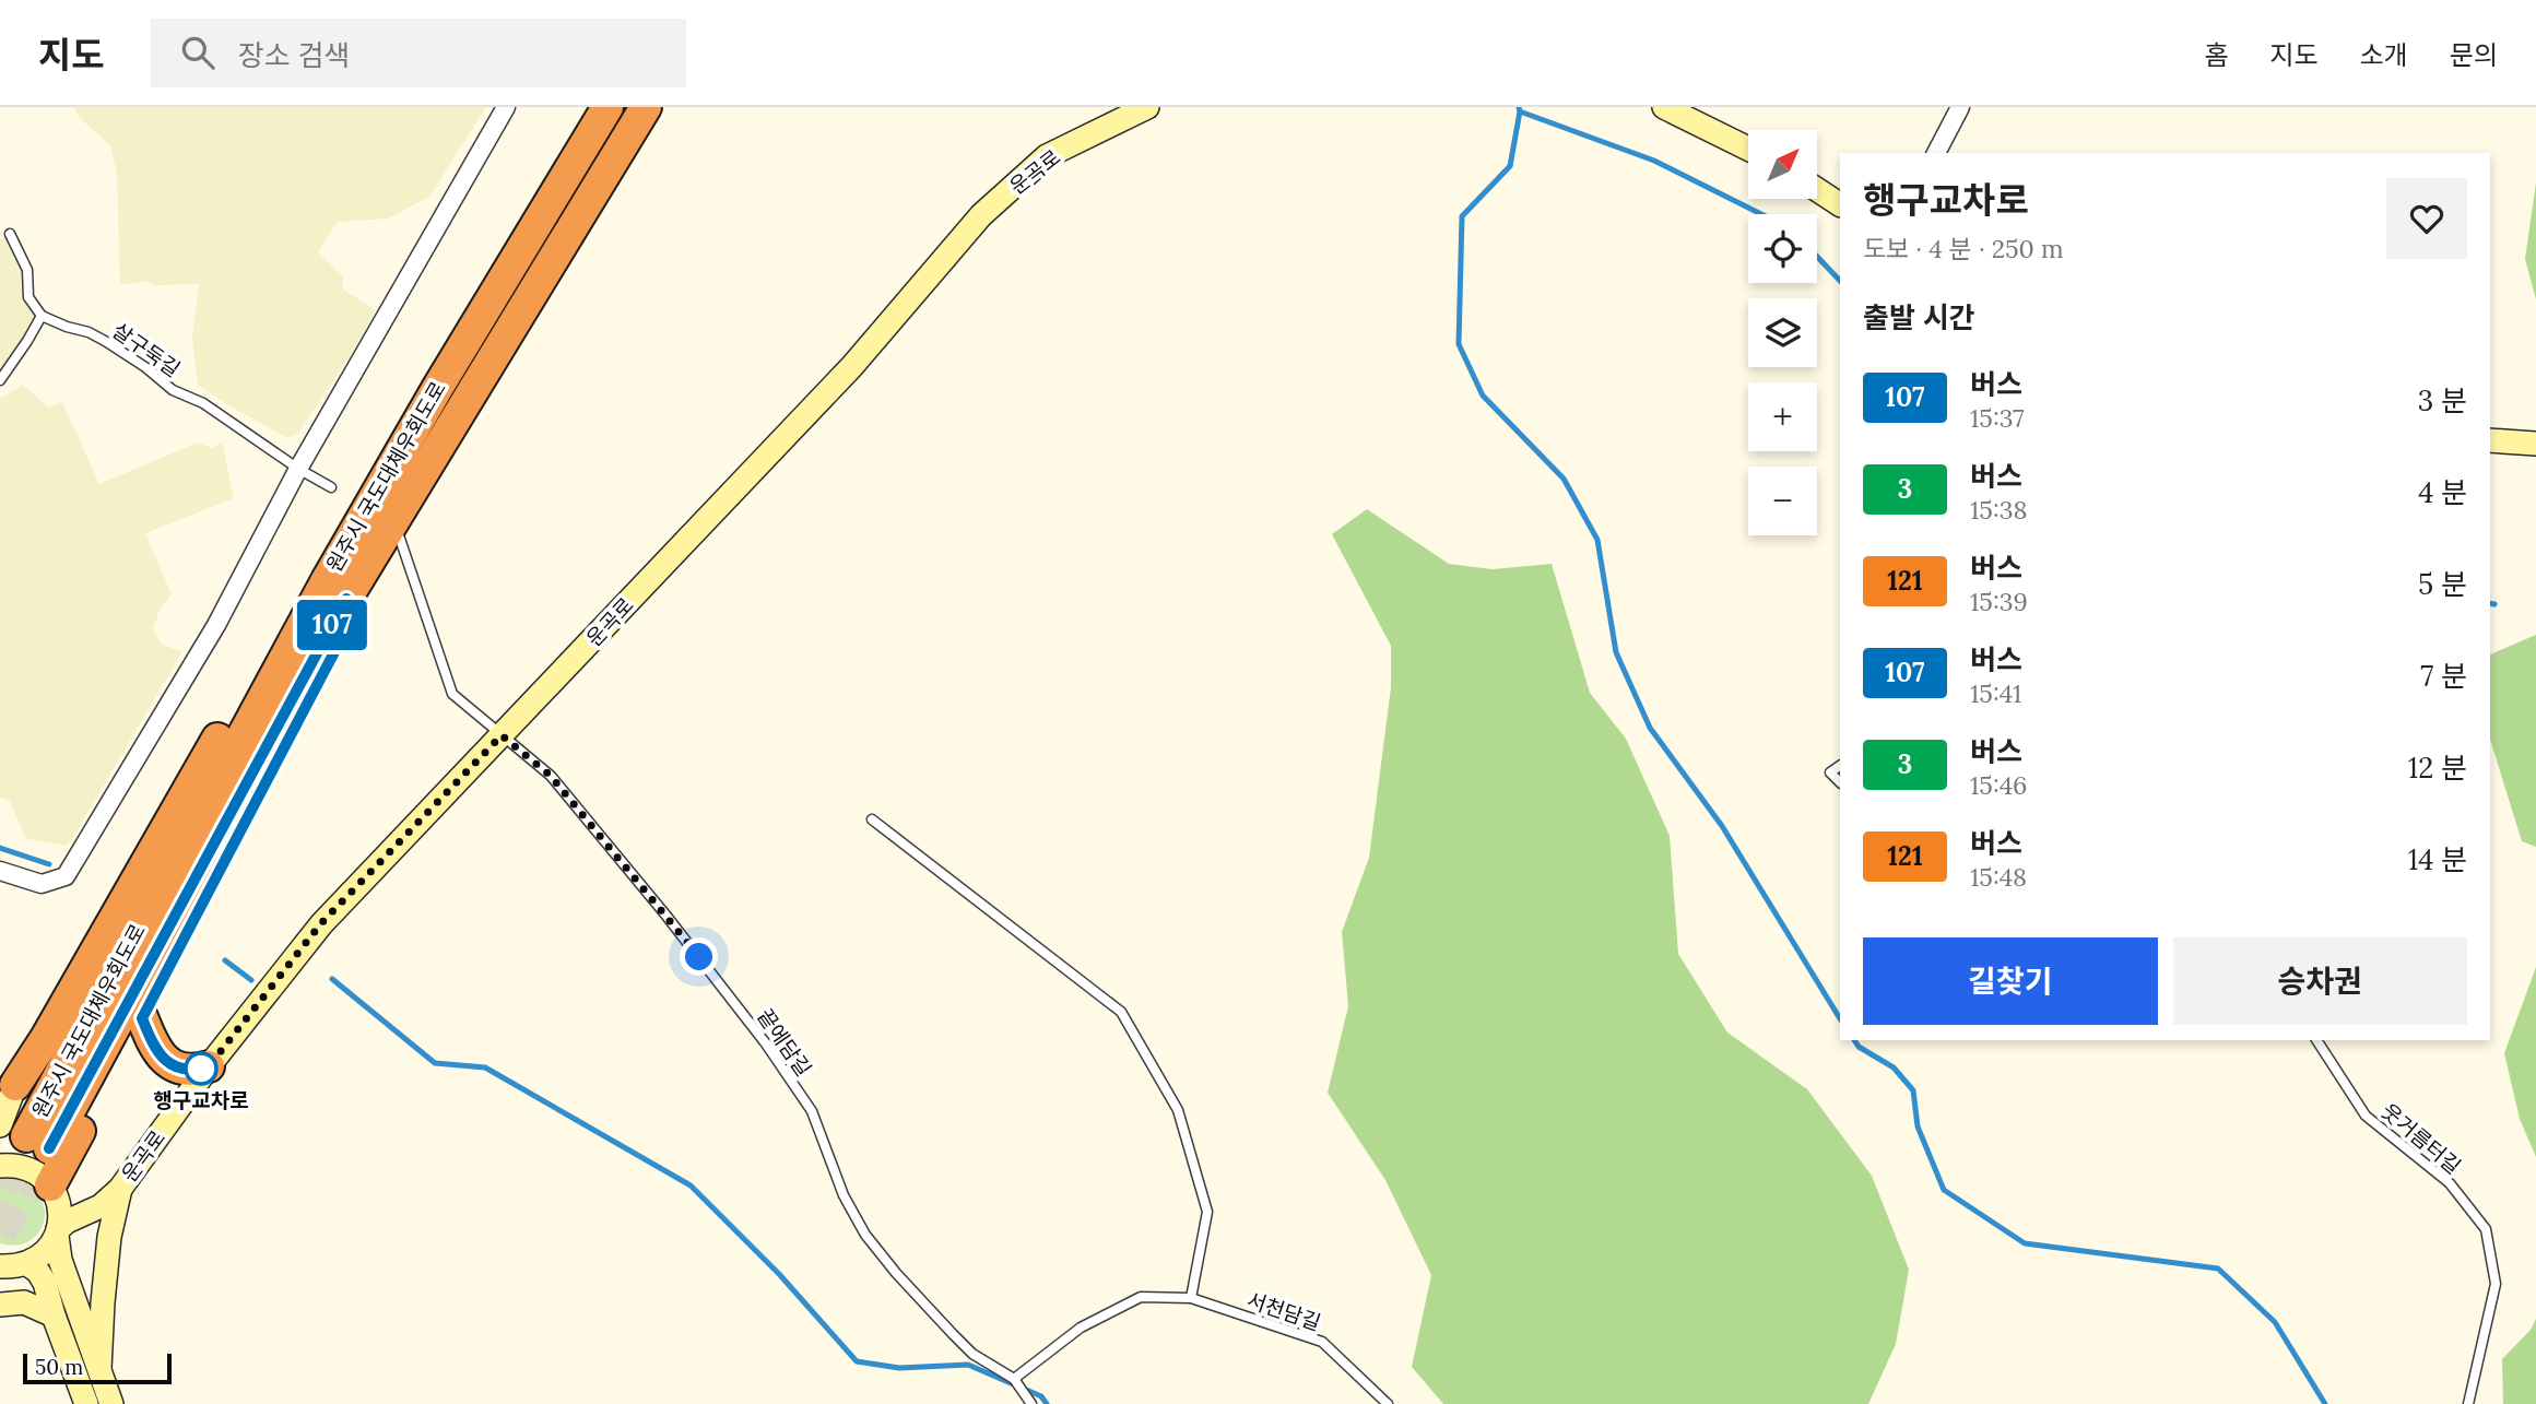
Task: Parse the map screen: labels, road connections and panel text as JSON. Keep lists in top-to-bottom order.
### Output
{
  "streets": {
    "highway": ["원주시 국도대체우회도로"],
    "street": ["운곡로"],
    "lane": [
      "살구둑길",
      "끝에담길",
      "웃거름터길",
      "서천담길"
    ]
  },
  "crossings": [
    ["운곡로", "끝에담길"]
  ],
  "places": ["행구교차로"],
  "lines": ["bus line 107"],
  "scale_bar": "50 m",
  "north": "top right",
  "page": {
    "header": "지도",
    "search": "장소 검색",
    "nav": [
      "홈",
      "지도",
      "소개",
      "문의"
    ],
    "on_map": "107",
    "map_buttons": ["+", "−"],
    "heading": [
      ["행구교차로", "도보 · 4 분 · 250 m"],
      "출발 시간"
    ],
    "list": [
      {
        "mark": "107",
        "name": "버스",
        "note": "15:37",
        "value": "3 분"
      },
      {
        "mark": "3",
        "name": "버스",
        "note": "15:38",
        "value": "4 분"
      },
      {
        "mark": "121",
        "name": "버스",
        "note": "15:39",
        "value": "5 분"
      },
      {
        "mark": "107",
        "name": "버스",
        "note": "15:41",
        "value": "7 분"
      },
      {
        "mark": "3",
        "name": "버스",
        "note": "15:46",
        "value": "12 분"
      },
      {
        "mark": "121",
        "name": "버스",
        "note": "15:48",
        "value": "14 분"
      }
    ],
    "buttons": ["길찾기", "승차권"],
    "scale": "50 m"
  }
}
